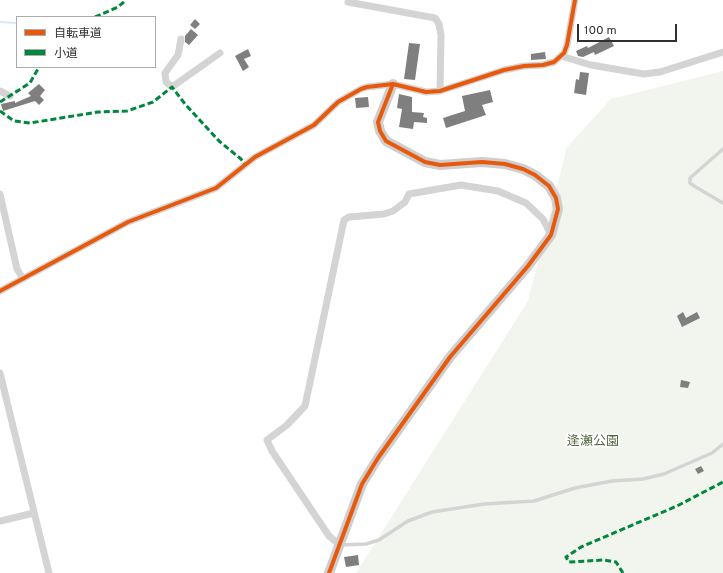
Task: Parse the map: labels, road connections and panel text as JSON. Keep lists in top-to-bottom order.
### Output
{
  "parks": ["逢瀬公園"],
  "legend": ["自転車道", "小道"],
  "scale_bar": "100 m"
}
